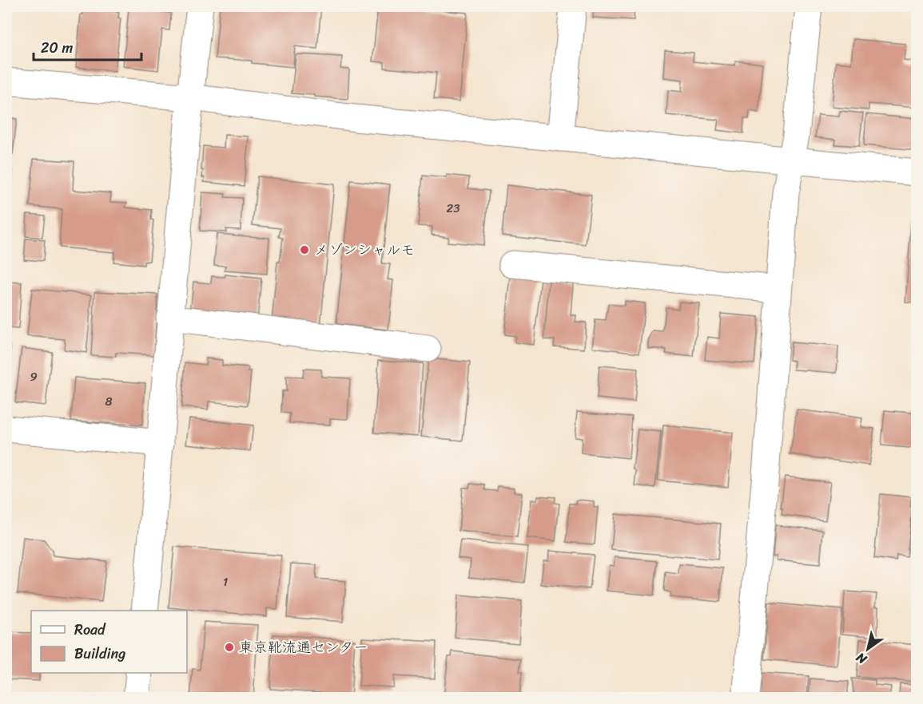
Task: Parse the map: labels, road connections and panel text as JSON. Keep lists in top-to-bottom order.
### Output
{
  "places": ["メゾンシャルモ", "東京靴流通センター"],
  "house_numbers": [
    "23",
    "9",
    "8",
    "1"
  ],
  "legend": ["Road", "Building"],
  "scale_bar": "20 m",
  "north": "bottom left"
}
